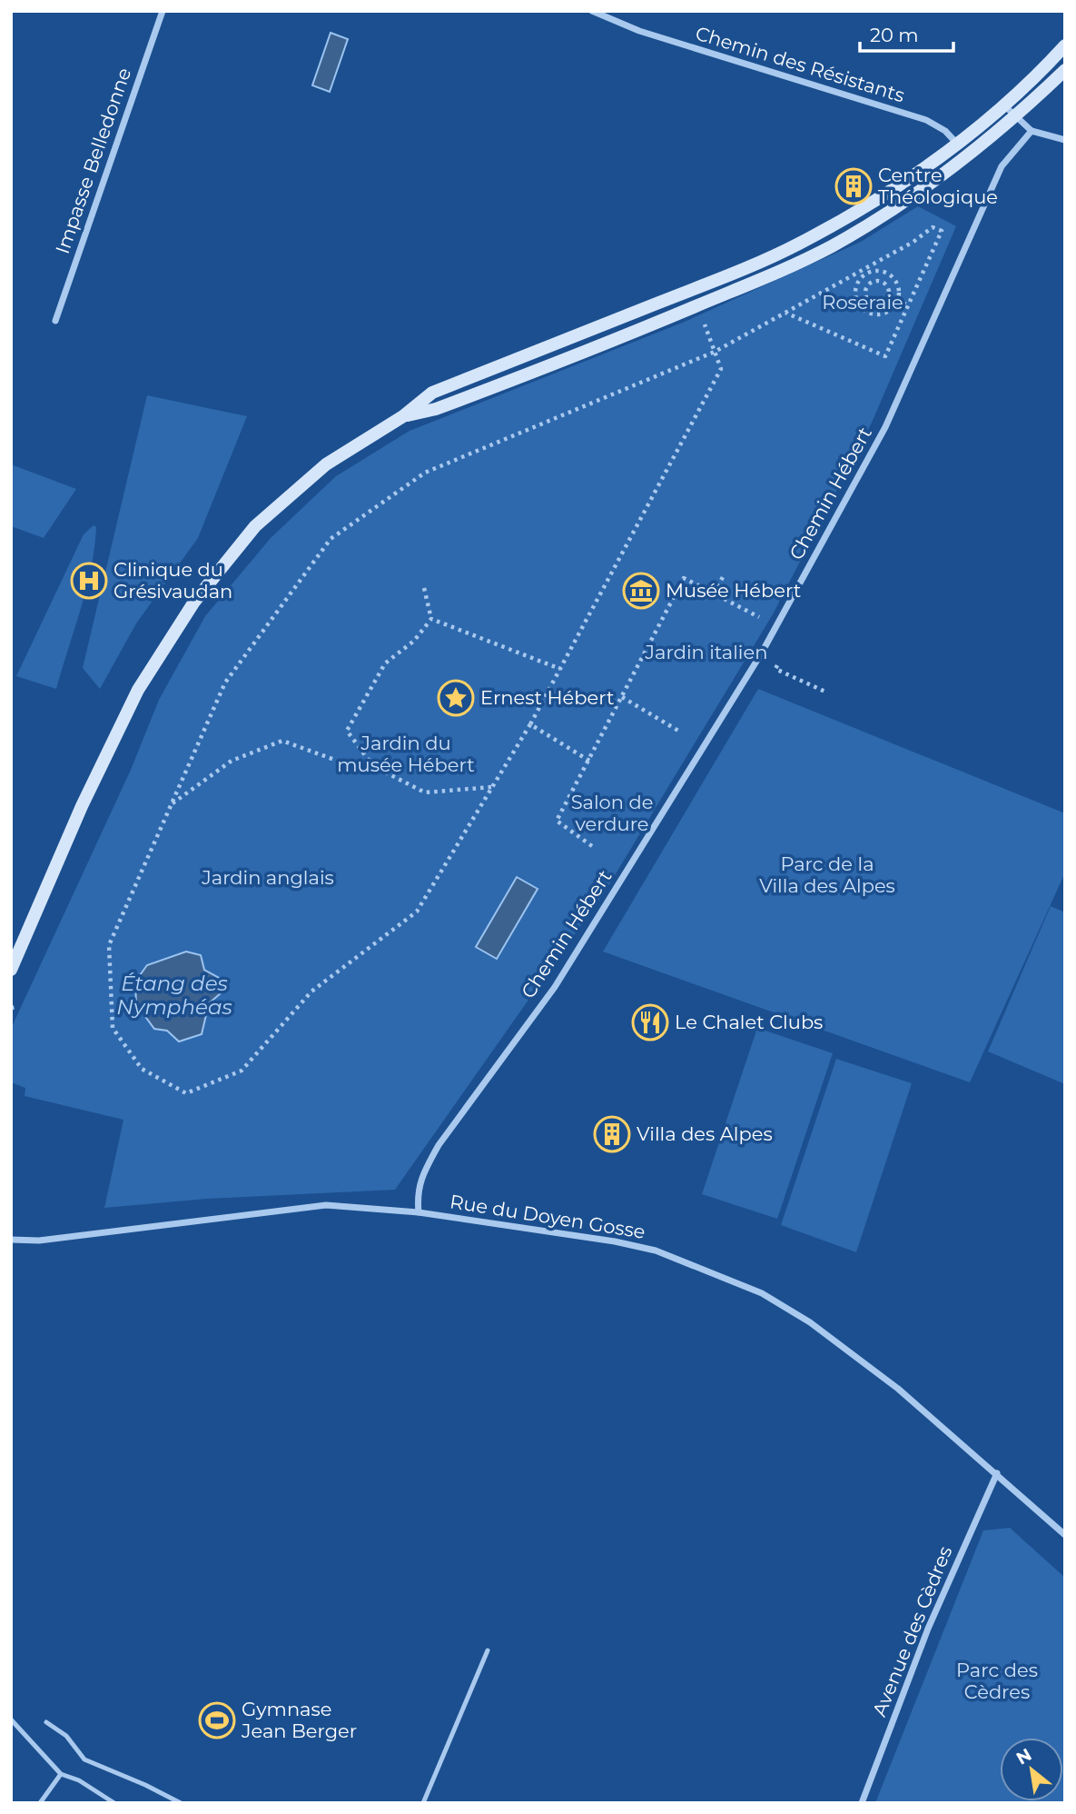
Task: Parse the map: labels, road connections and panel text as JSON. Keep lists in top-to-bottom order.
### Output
{
  "streets": {
    "street": [
      "Chemin des Résistants",
      "Impasse Belledonne",
      "Chemin Hébert",
      "Rue du Doyen Gosse",
      "Avenue des Cèdres"
    ]
  },
  "crossings": [
    ["Chemin Hébert", "Rue du Doyen Gosse"],
    ["Rue du Doyen Gosse", "Avenue des Cèdres"]
  ],
  "water": ["Étang des Nymphéas"],
  "parks": [
    "Roseraie",
    "Jardin italien",
    "Jardin du musée Hébert",
    "Salon de verdure",
    "Parc de la Villa des Alpes",
    "Jardin anglais",
    "Parc des Cèdres"
  ],
  "places": {
    "building": ["Centre Théologique", "Villa des Alpes"],
    "hospital": ["Clinique du Grésivaudan"],
    "museum": ["Musée Hébert"],
    "place": ["Ernest Hébert"],
    "restaurant": ["Le Chalet Clubs"],
    "sports": ["Gymnase Jean Berger"]
  },
  "scale_bar": "20 m",
  "north": "top left"
}
